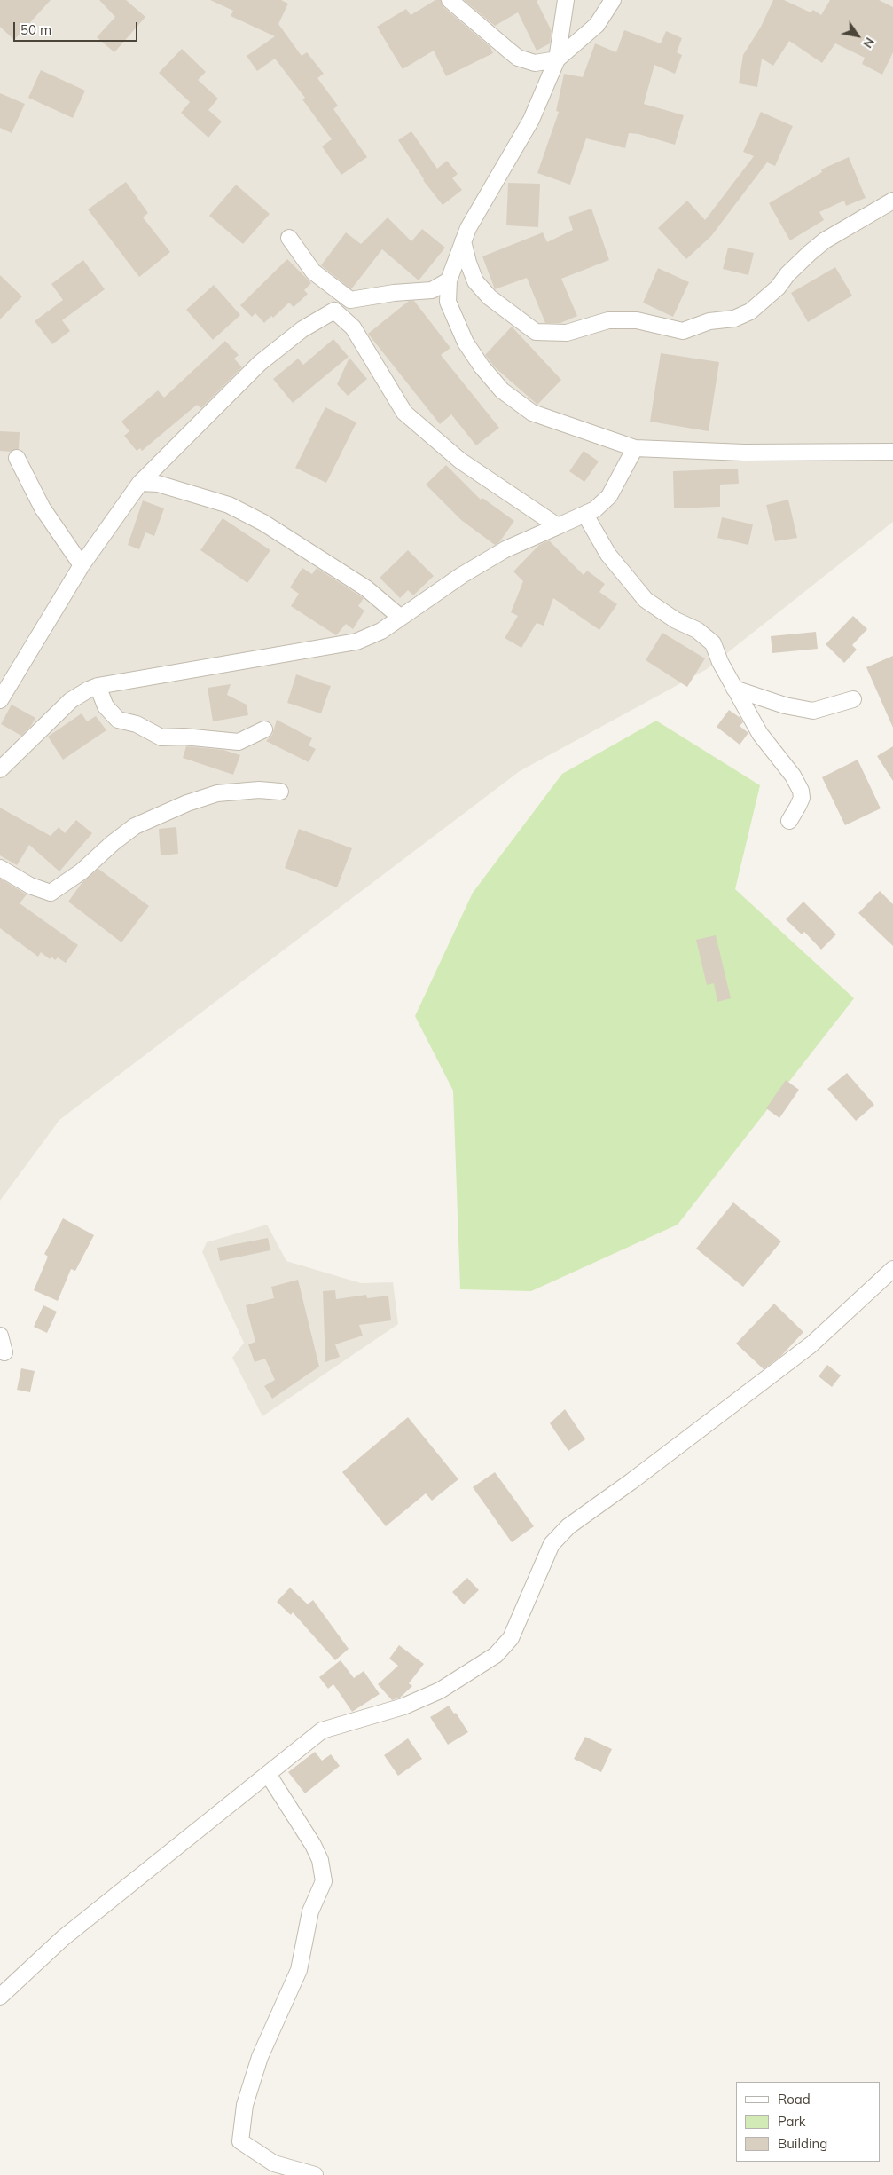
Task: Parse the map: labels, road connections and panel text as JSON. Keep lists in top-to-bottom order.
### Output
{
  "legend": ["Road", "Park", "Building"],
  "scale_bar": "50 m",
  "north": "bottom right"
}
